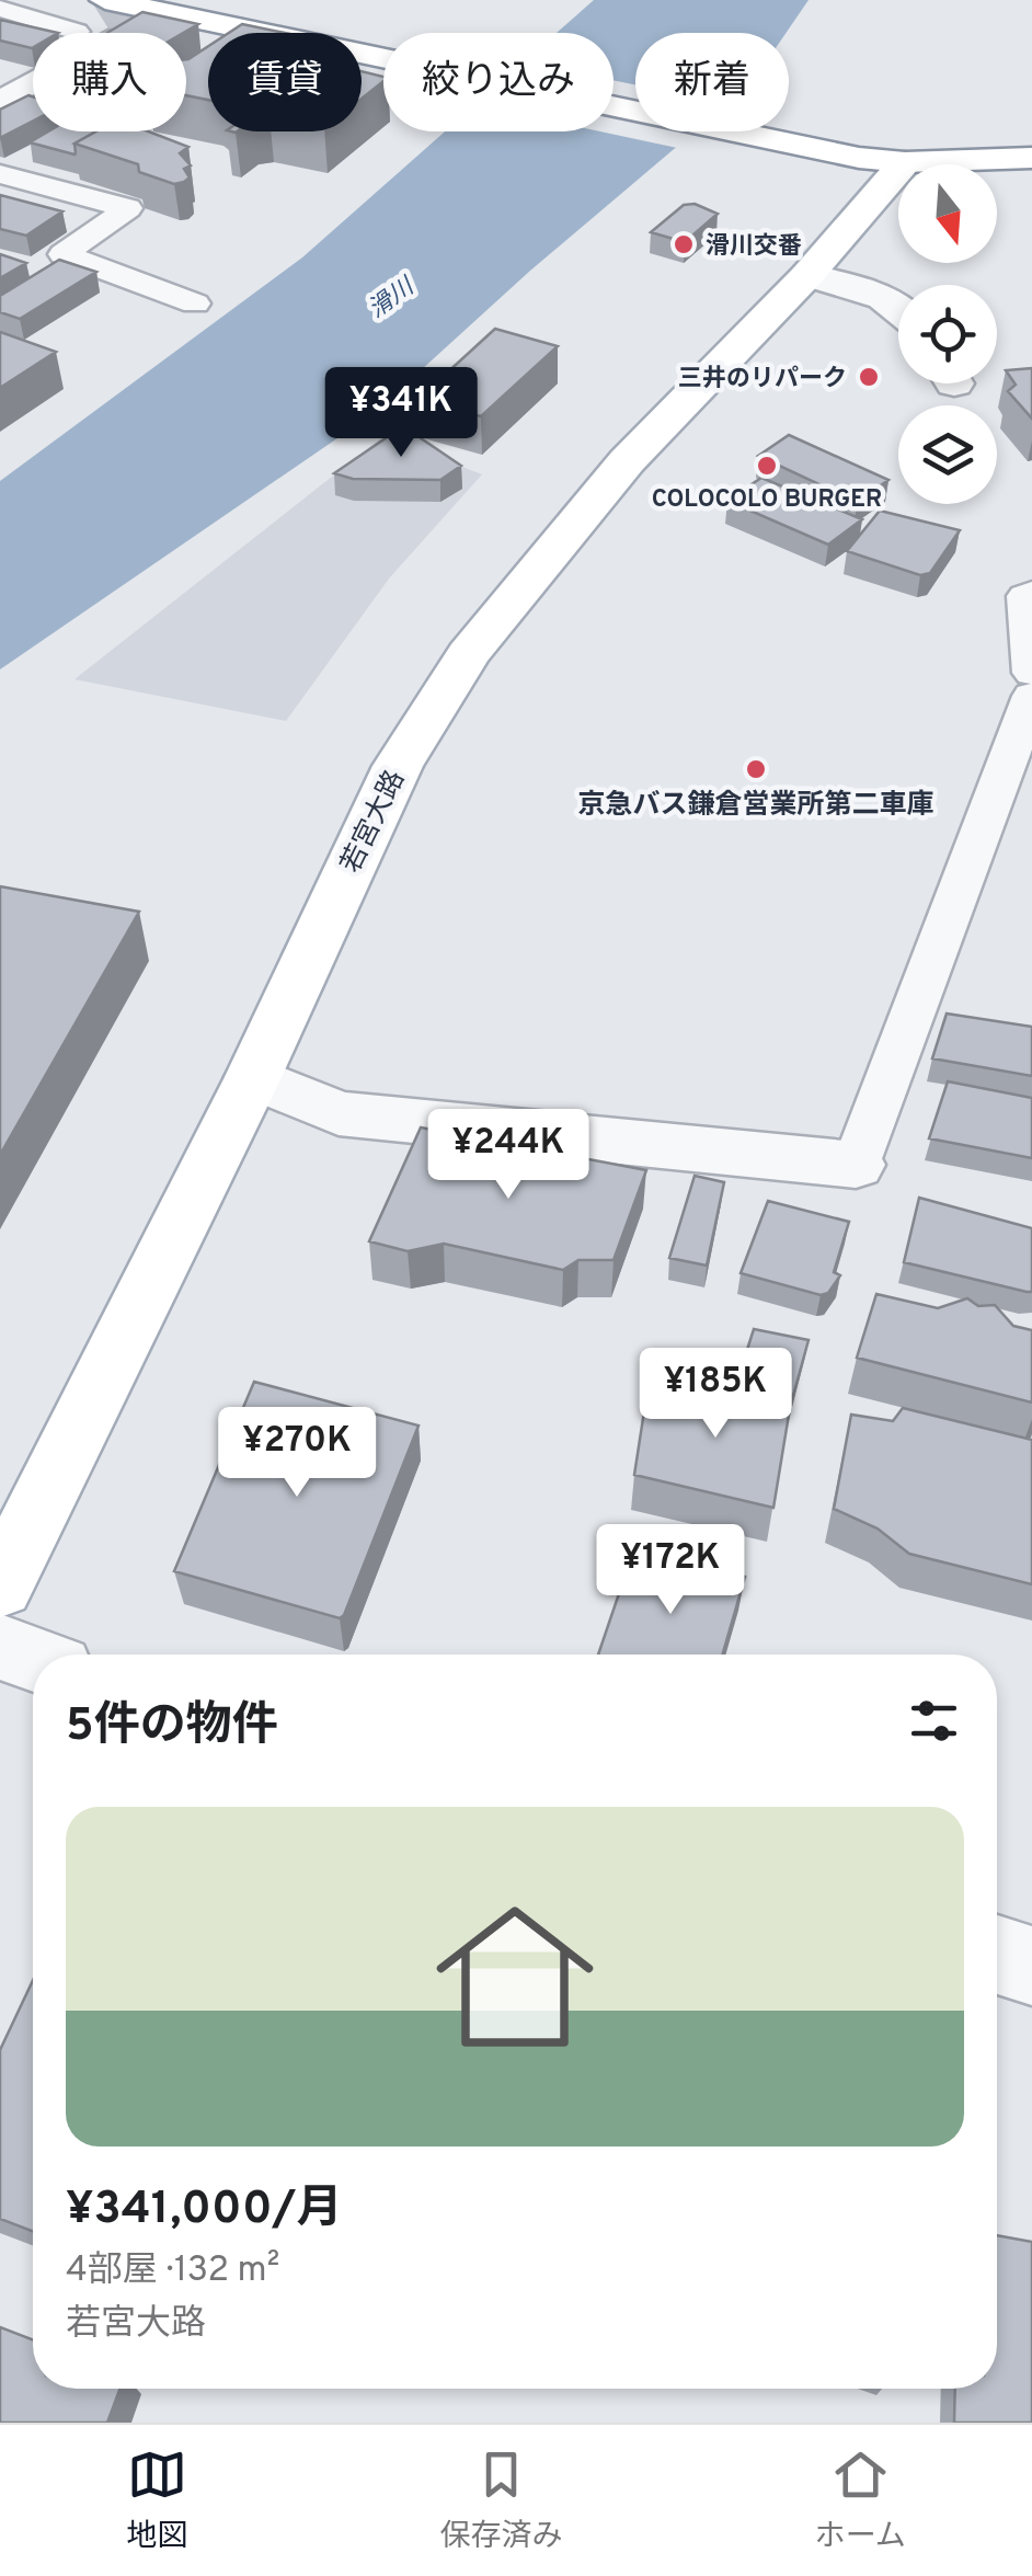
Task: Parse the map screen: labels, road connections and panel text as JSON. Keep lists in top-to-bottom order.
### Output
{
  "streets": {
    "main road": ["若宮大路"]
  },
  "water": ["滑川"],
  "places": [
    "滑川交番",
    "三井のリパーク",
    "COLOCOLO BURGER",
    "京急バス鎌倉営業所第二車庫"
  ],
  "north": "bottom",
  "page": {
    "chip": [
      "購入",
      "賃貸",
      "絞り込み",
      "新着"
    ],
    "price": [
      "¥341K",
      "¥244K",
      "¥185K",
      "¥270K",
      "¥172K"
    ],
    "heading": "5件の物件",
    "list": [
      {
        "name": "¥341,000/月",
        "note": "4部屋 · 132 m² · 若宮大路"
      }
    ],
    "tabs": ["地図", "保存済み", "ホーム"]
  }
}
